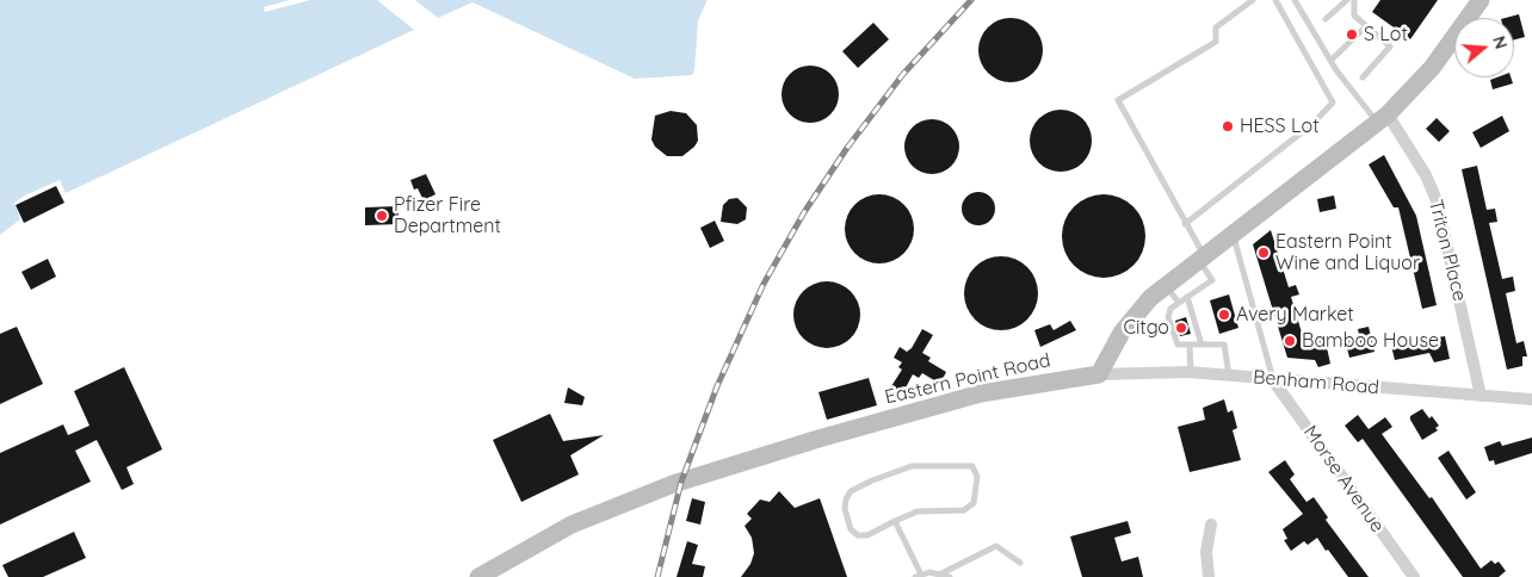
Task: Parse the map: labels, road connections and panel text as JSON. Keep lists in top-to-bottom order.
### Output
{
  "streets": {
    "main road": ["Eastern Point Road"],
    "street": ["Triton Place", "Benham Road", "Morse Avenue"]
  },
  "crossings": [
    ["Triton Place", "Benham Road"],
    ["Eastern Point Road", "Benham Road"],
    ["Benham Road", "Morse Avenue"]
  ],
  "places": [
    "S Lot",
    "HESS Lot",
    "Pfizer Fire Department",
    "Eastern Point Wine and Liquor",
    "Avery Market",
    "Citgo",
    "Bamboo House"
  ],
  "north": "right"
}
